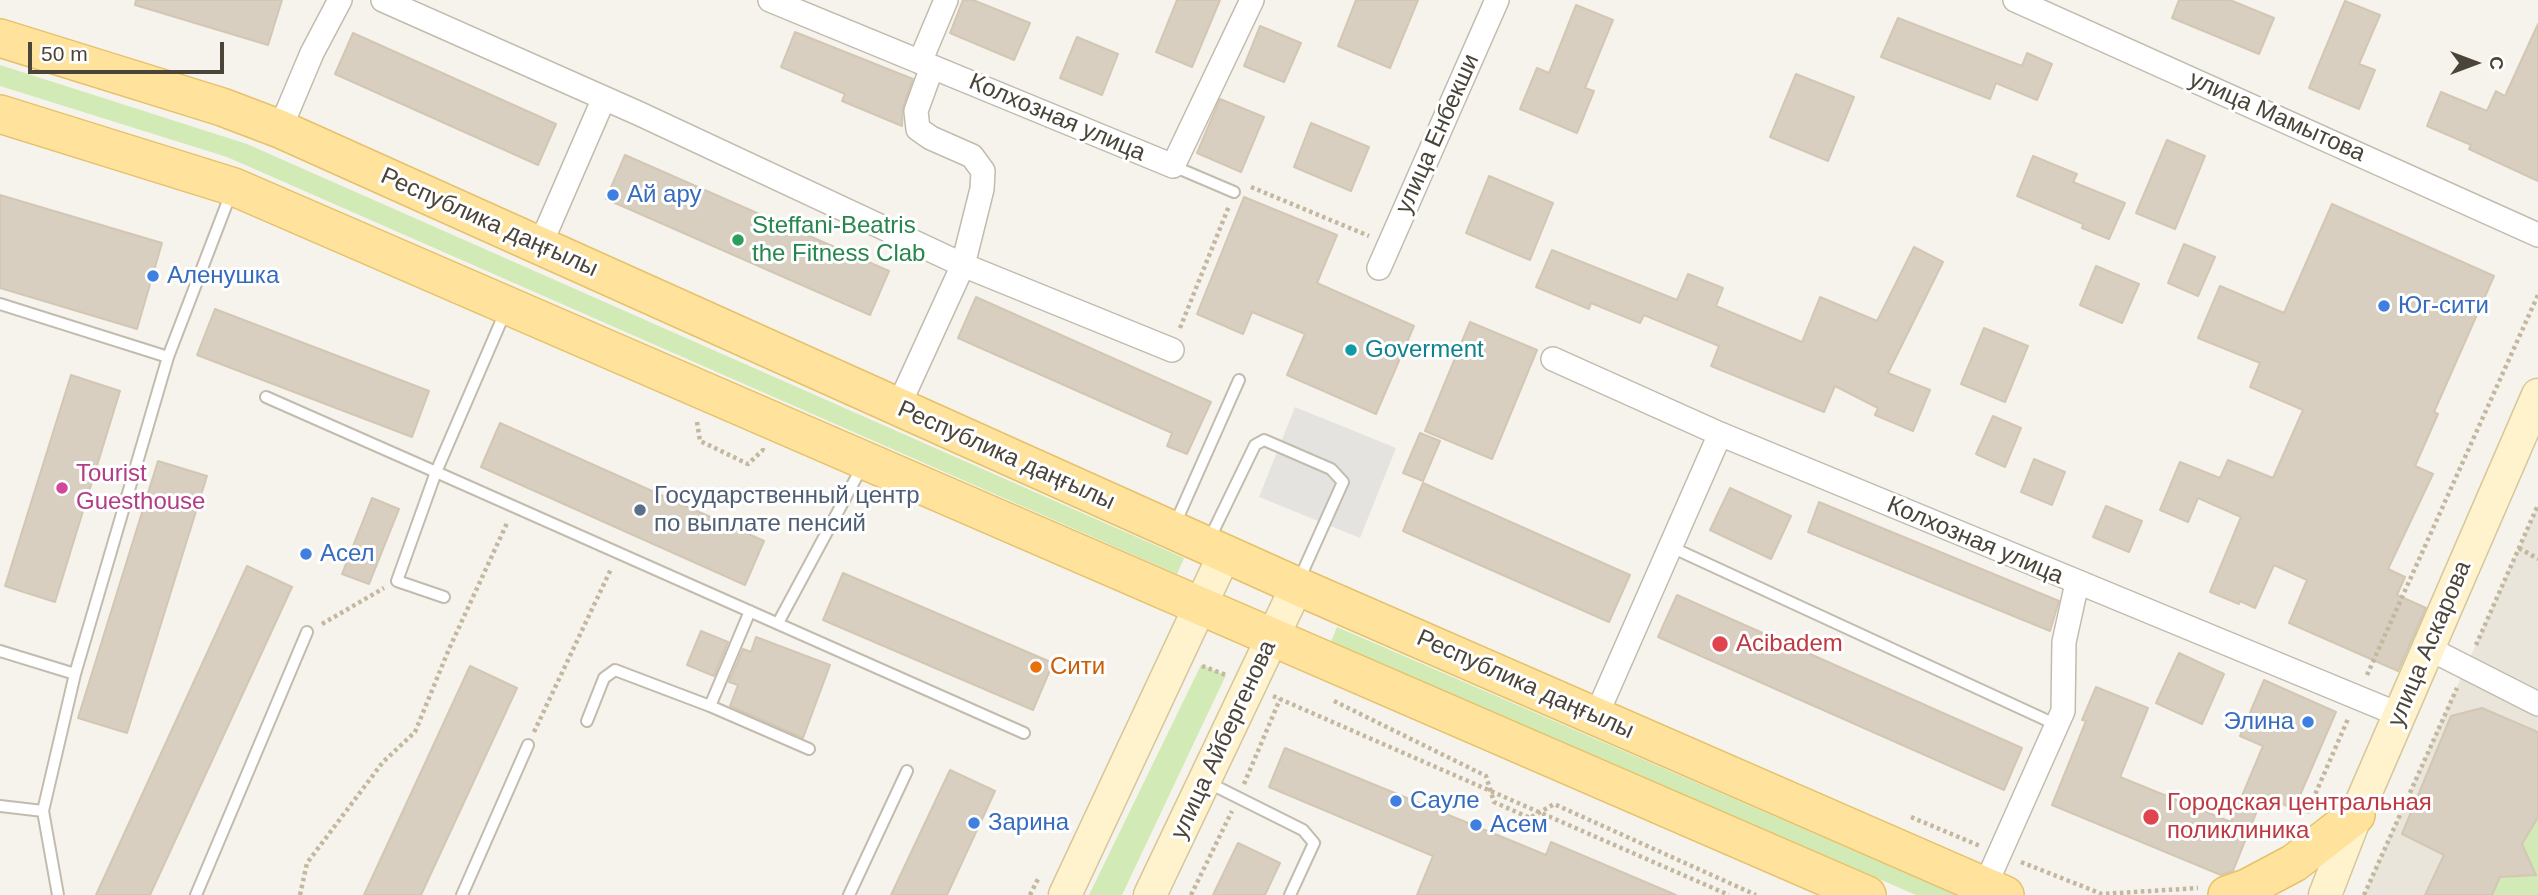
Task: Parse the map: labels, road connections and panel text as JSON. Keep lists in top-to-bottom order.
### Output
{
  "streets": {
    "main road": ["Республика даңғылы"],
    "street": [
      "улица Мамытова",
      "Колхозная улица",
      "улица Енбекши",
      "улица Аскарова",
      "улица Айбергенова"
    ]
  },
  "crossings": [
    ["Колхозная улица", "улица Аскарова"],
    ["Республика даңғылы", "улица Айбергенова"]
  ],
  "places": [
    "Ай ару",
    "Steffani-Beatris the Fitness Clab",
    "Аленушка",
    "Юг-сити",
    "Goverment",
    "Tourist Guesthouse",
    "Государственный центр по выплате пенсий",
    "Асел",
    "Acibadem",
    "Сити",
    "Элина",
    "Сауле",
    "Городская центральная поликлиника",
    "Зарина",
    "Асем"
  ],
  "scale_bar": "50 m",
  "north": "right"
}
